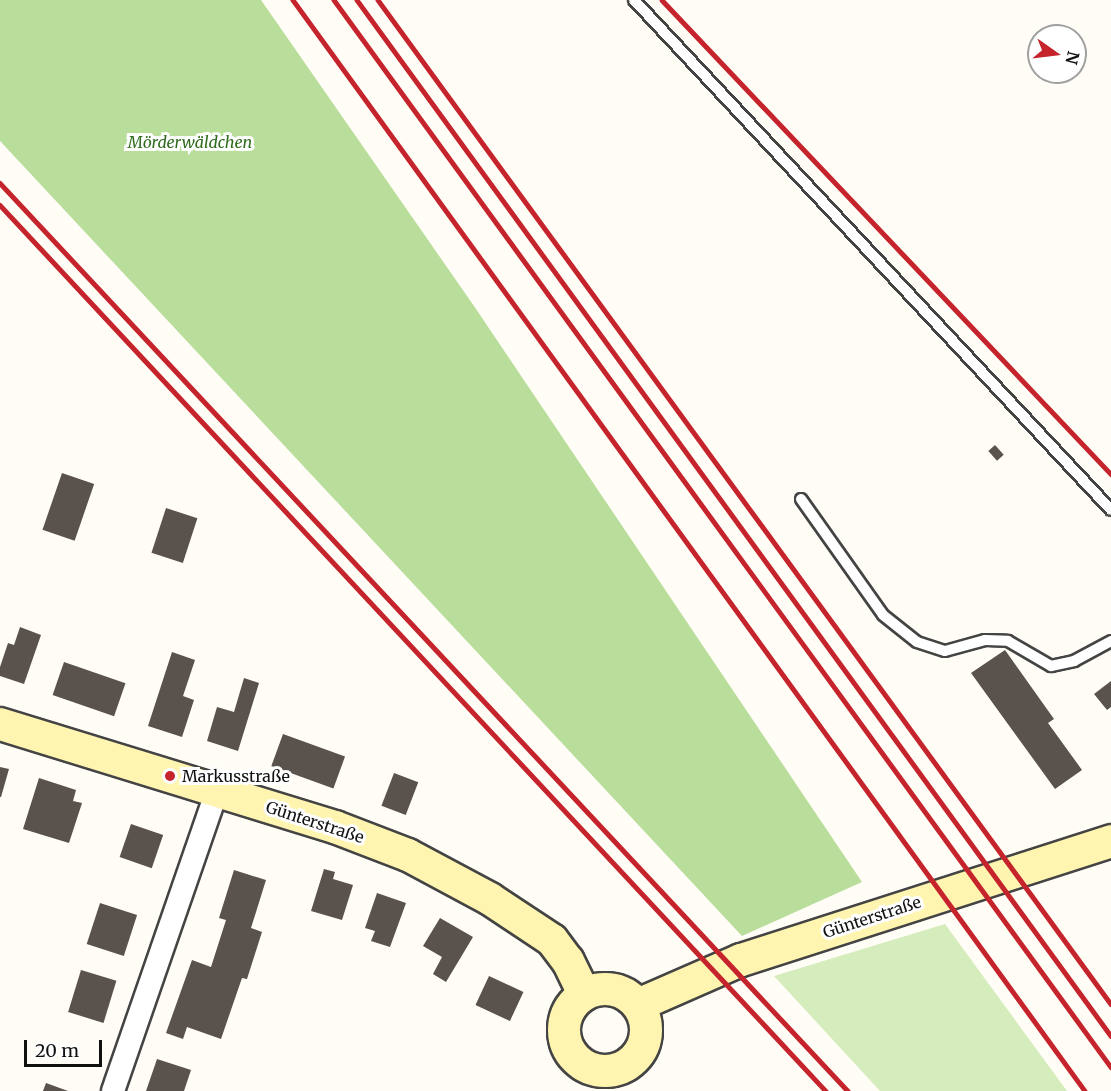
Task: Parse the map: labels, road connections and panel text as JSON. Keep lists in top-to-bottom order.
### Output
{
  "streets": {
    "street": ["Günterstraße"]
  },
  "parks": ["Mörderwäldchen"],
  "places": ["Markusstraße"],
  "scale_bar": "20 m",
  "north": "right"
}
